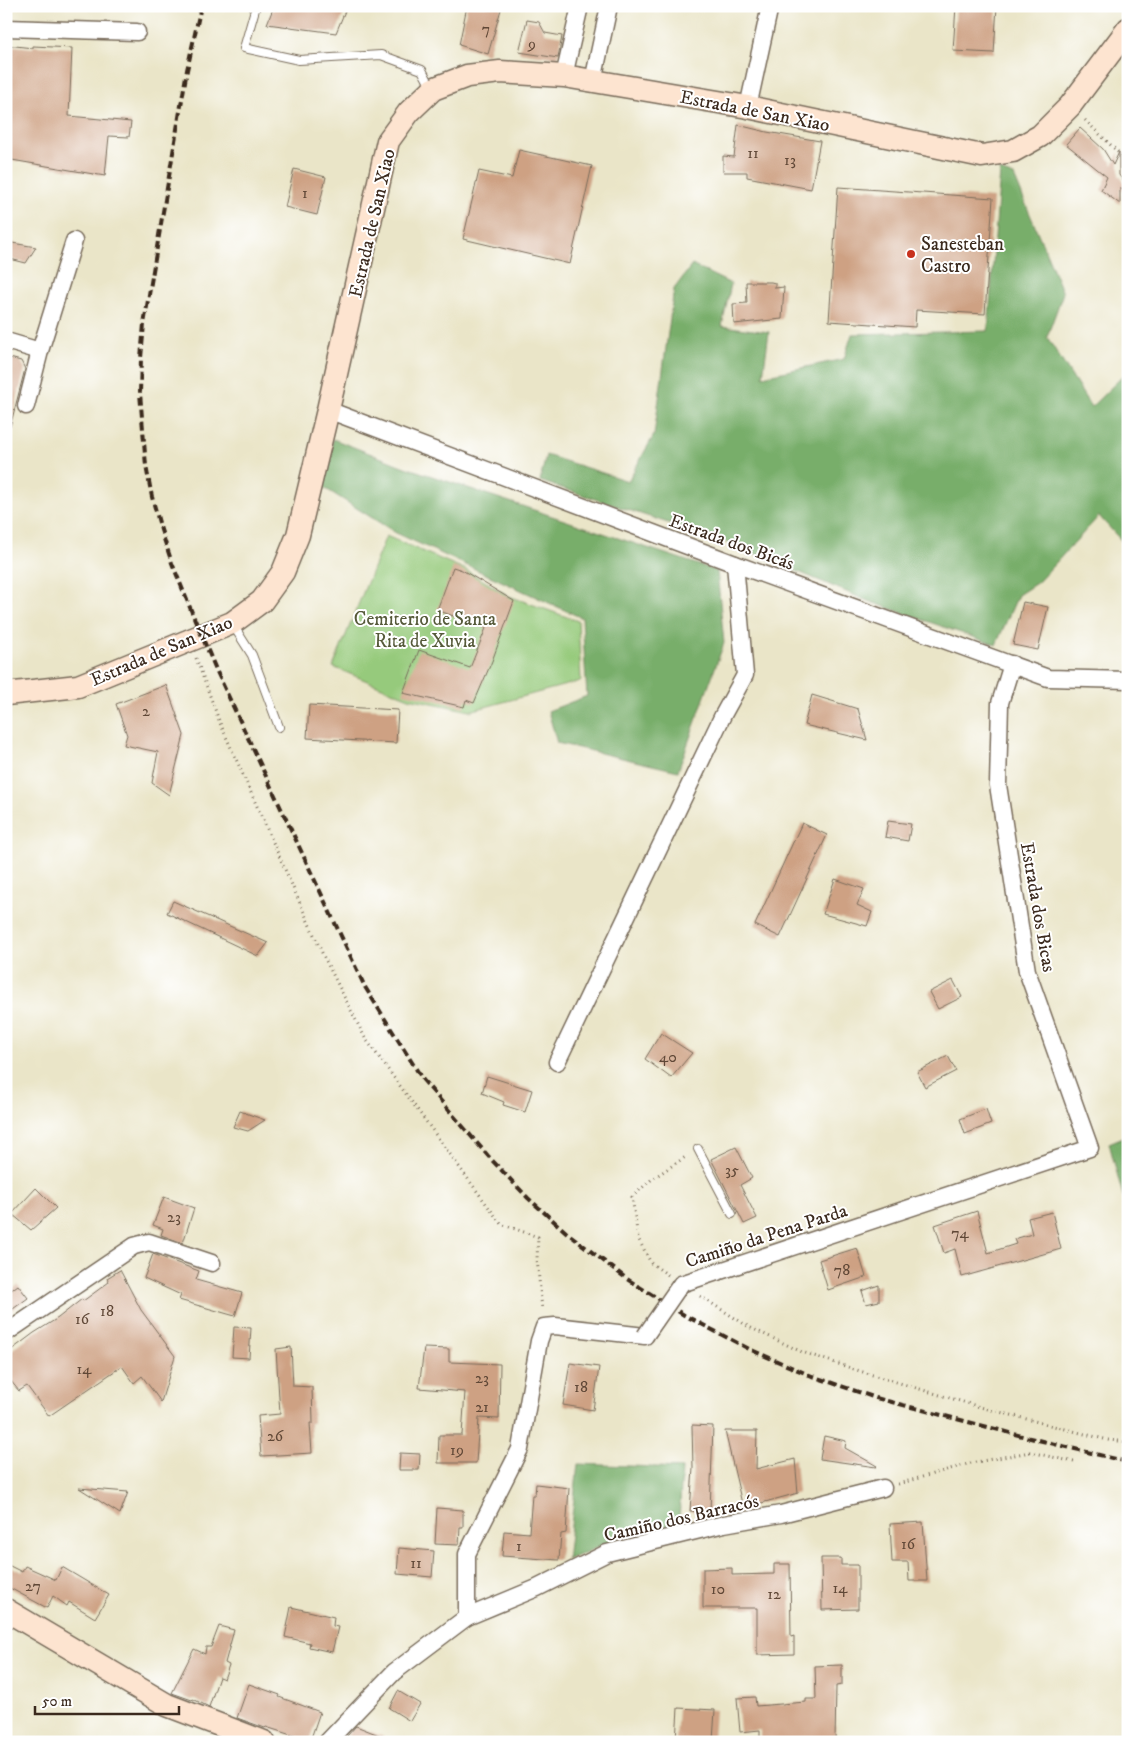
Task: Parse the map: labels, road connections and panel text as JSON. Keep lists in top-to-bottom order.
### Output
{
  "streets": {
    "street": [
      "Estrada de San Xiao",
      "Estrada dos Bicás",
      "Estrada dos Bicas",
      "Camiño da Pena Parda",
      "Camiño dos Barracós"
    ]
  },
  "crossings": [
    ["Estrada de San Xiao", "Estrada dos Bicás"],
    ["Estrada dos Bicás", "Estrada dos Bicas"],
    ["Estrada dos Bicas", "Camiño da Pena Parda"]
  ],
  "parks": ["Cemiterio de Santa Rita de Xuvia"],
  "places": ["Sanesteban Castro"],
  "house_numbers": [
    "7",
    "9",
    "11",
    "13",
    "1",
    "2",
    "40",
    "35",
    "23",
    "74",
    "78",
    "18",
    "16",
    "14",
    "23",
    "18",
    "21",
    "26",
    "19",
    "16",
    "1",
    "11",
    "27",
    "14",
    "10",
    "12"
  ],
  "scale_bar": "50 m"
}
